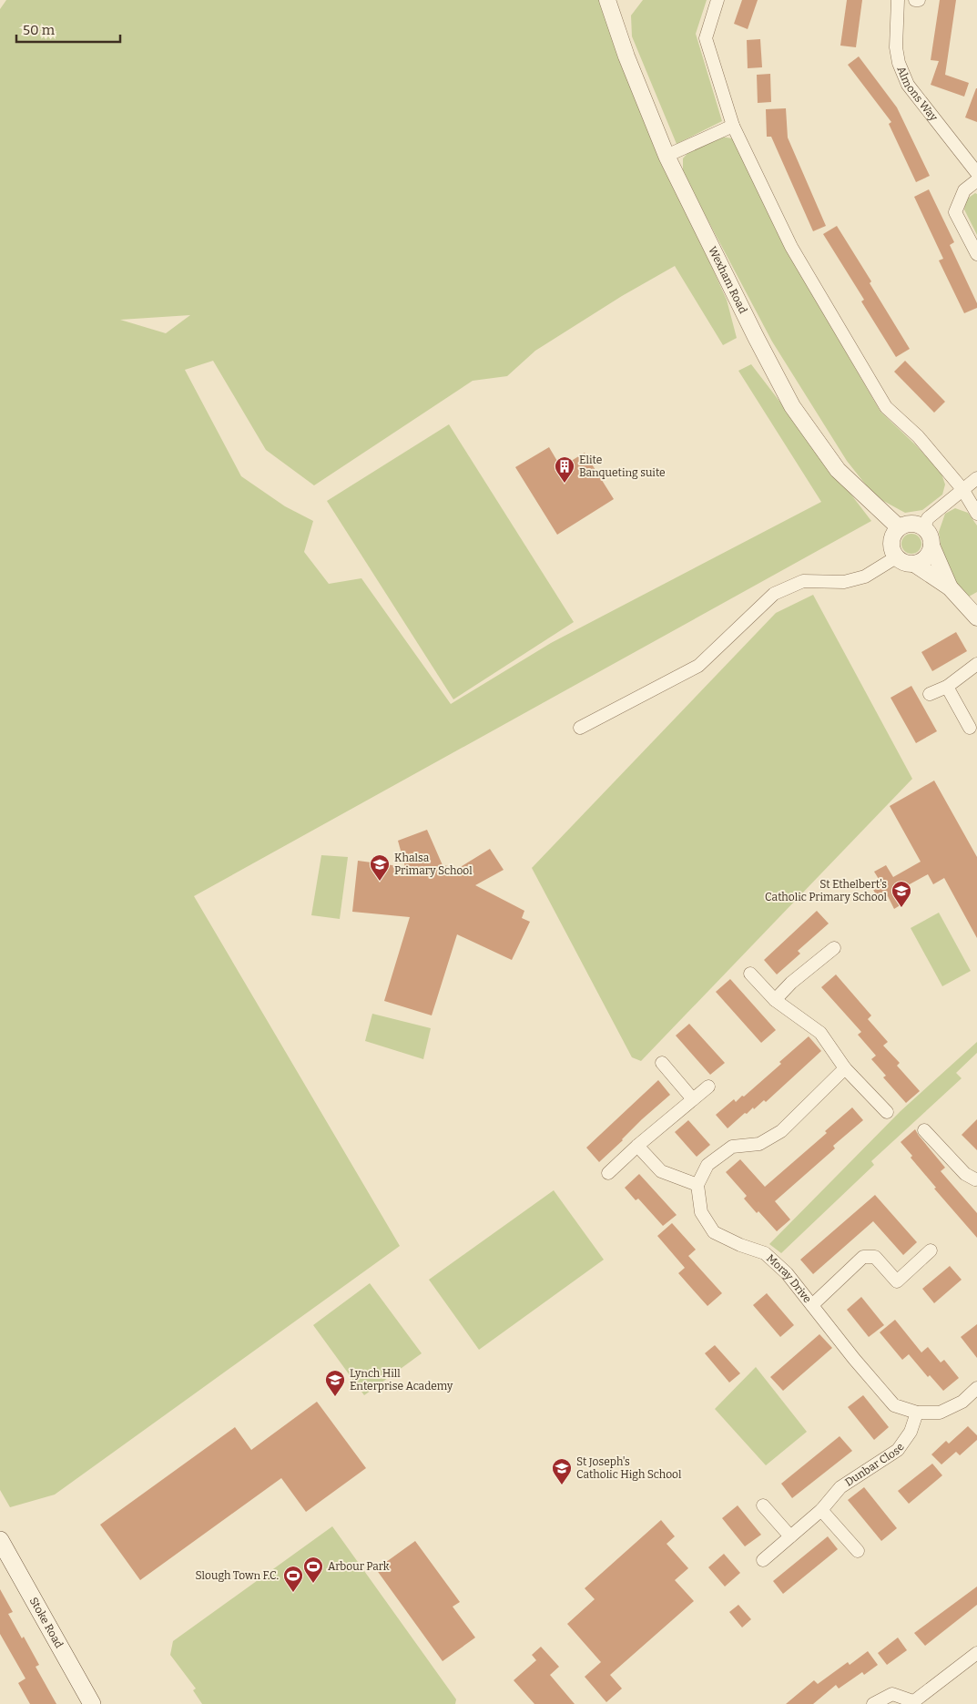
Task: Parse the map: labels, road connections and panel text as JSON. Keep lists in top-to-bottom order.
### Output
{
  "streets": {
    "main road": ["Stoke Road"],
    "street": [
      "Almons Way",
      "Wexham Road",
      "Moray Drive",
      "Dunbar Close"
    ]
  },
  "crossings": [
    ["Moray Drive", "Dunbar Close"]
  ],
  "places": {
    "building": ["Elite Banqueting suite"],
    "school or university": [
      "Khalsa Primary School",
      "St Ethelbert's Catholic Primary School",
      "Lynch Hill Enterprise Academy",
      "St Joseph's Catholic High School"
    ],
    "sports": ["Arbour Park", "Slough Town F.C."]
  },
  "scale_bar": "50 m"
}
